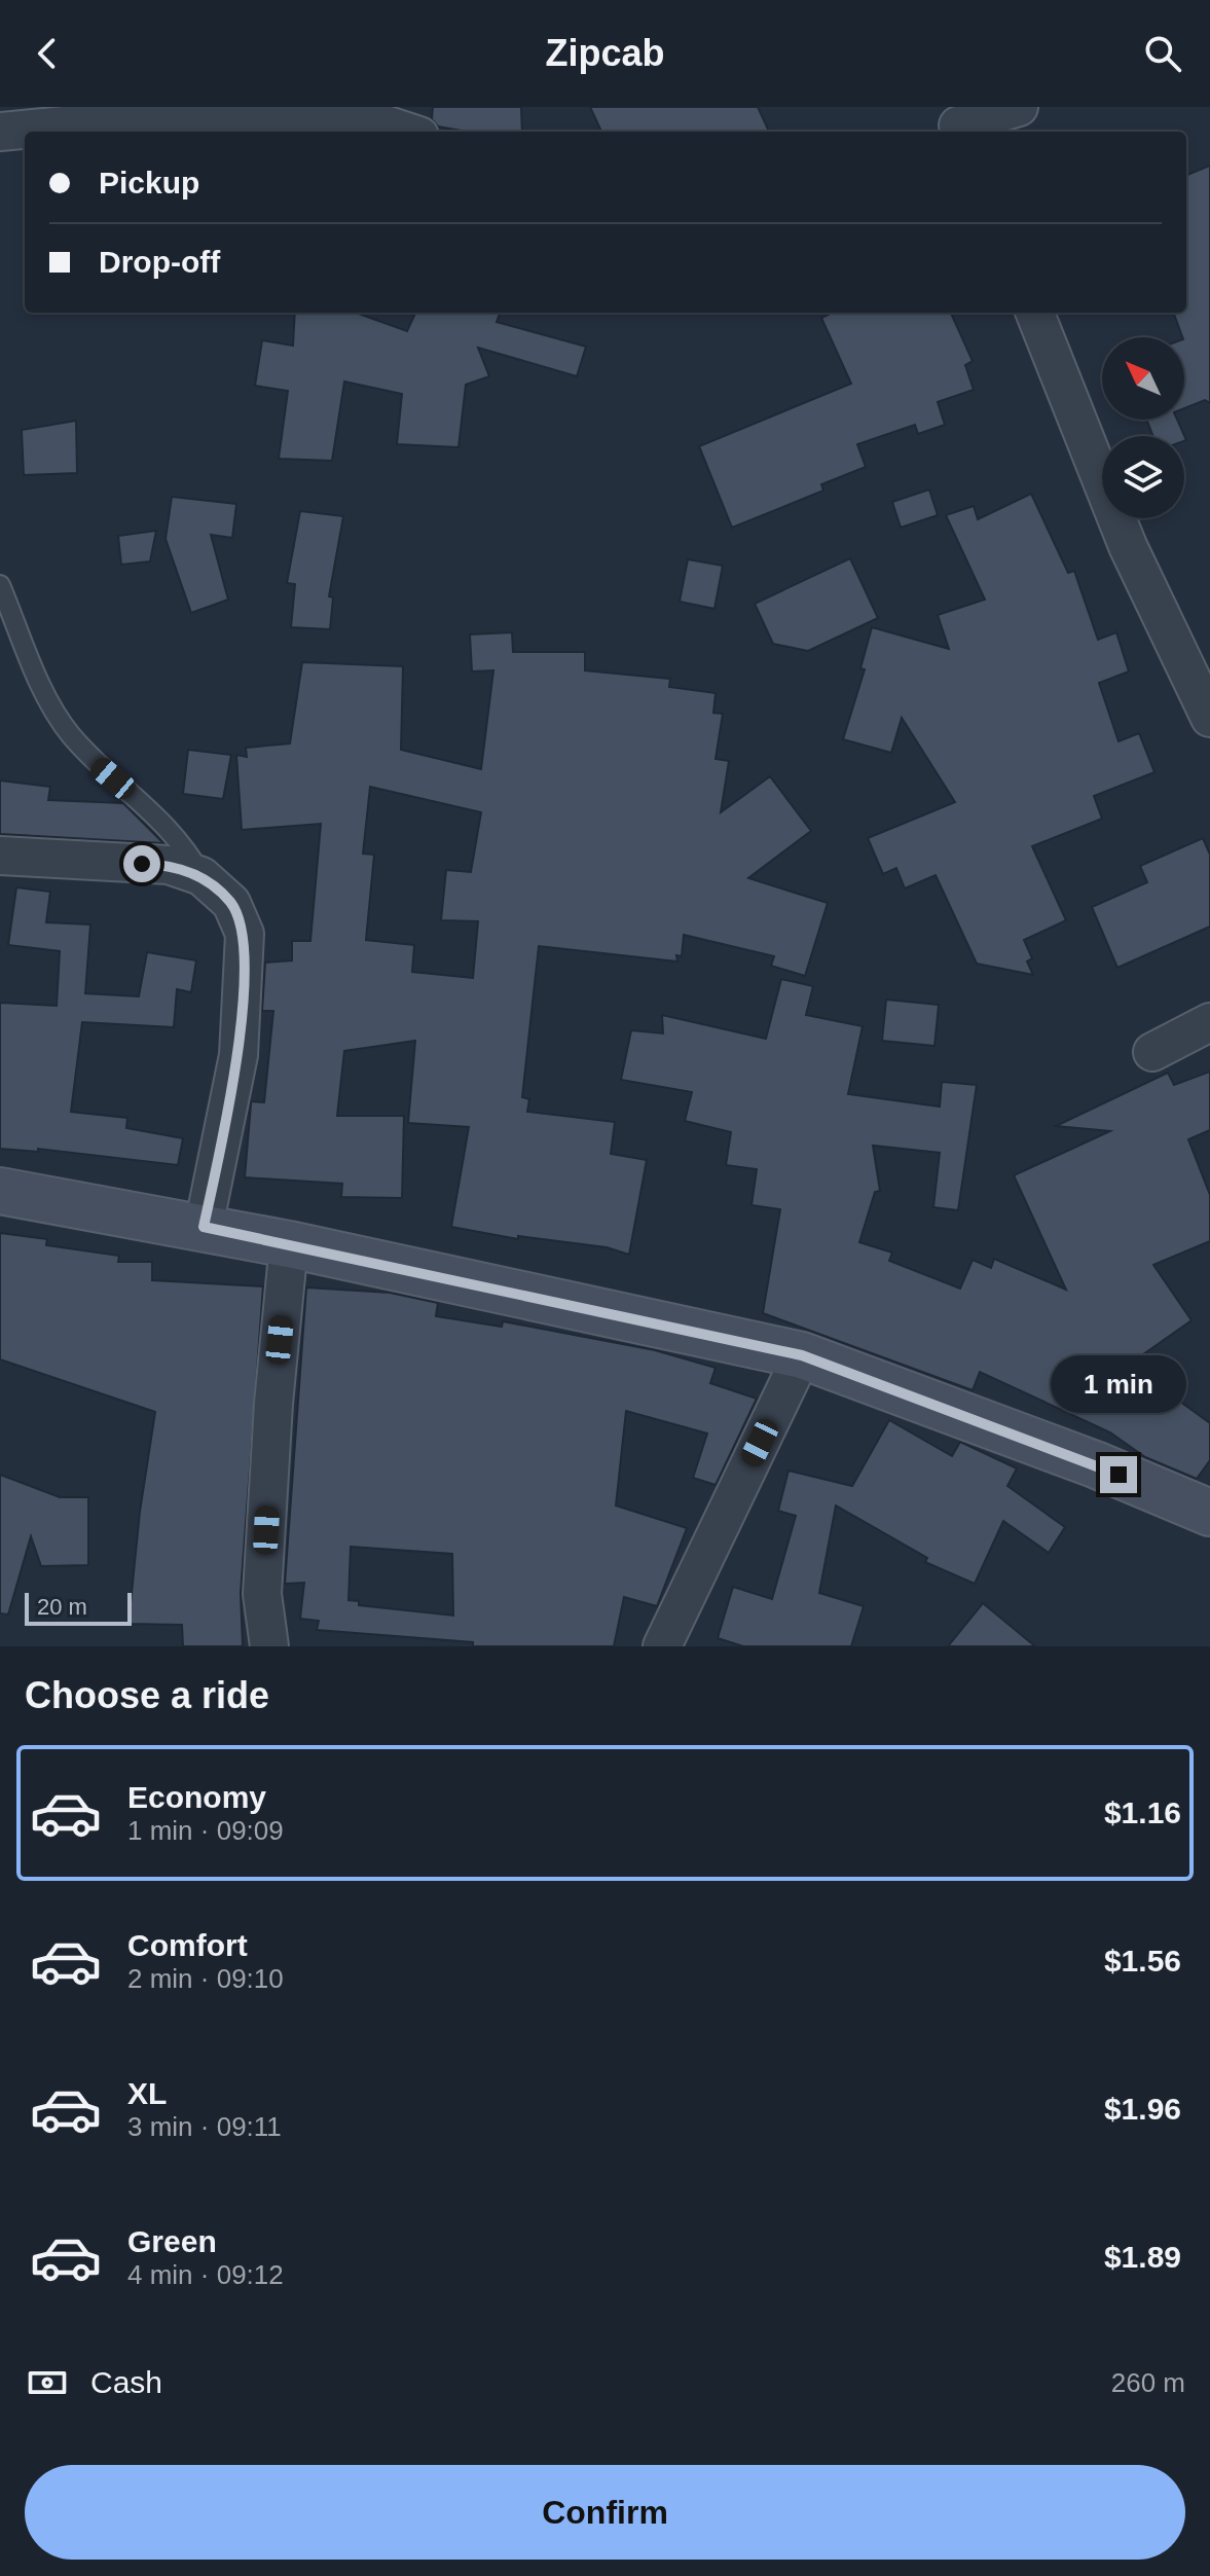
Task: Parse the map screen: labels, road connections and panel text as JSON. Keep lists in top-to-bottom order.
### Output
{
  "scale_bar": "20 m",
  "north": "top left",
  "page": {
    "header": "Zipcab",
    "banner": ["Pickup", "Drop-off"],
    "bubble": "1 min",
    "scale": "20 m",
    "heading": "Choose a ride",
    "list": [
      {
        "name": "Economy",
        "note": "1 min · 09:09",
        "value": "$1.16"
      },
      {
        "name": "Comfort",
        "note": "2 min · 09:10",
        "value": "$1.56"
      },
      {
        "name": "XL",
        "note": "3 min · 09:11",
        "value": "$1.96"
      },
      {
        "name": "Green",
        "note": "4 min · 09:12",
        "value": "$1.89"
      }
    ],
    "pay": ["Cash", "260 m"],
    "buttons": "Confirm"
  }
}
